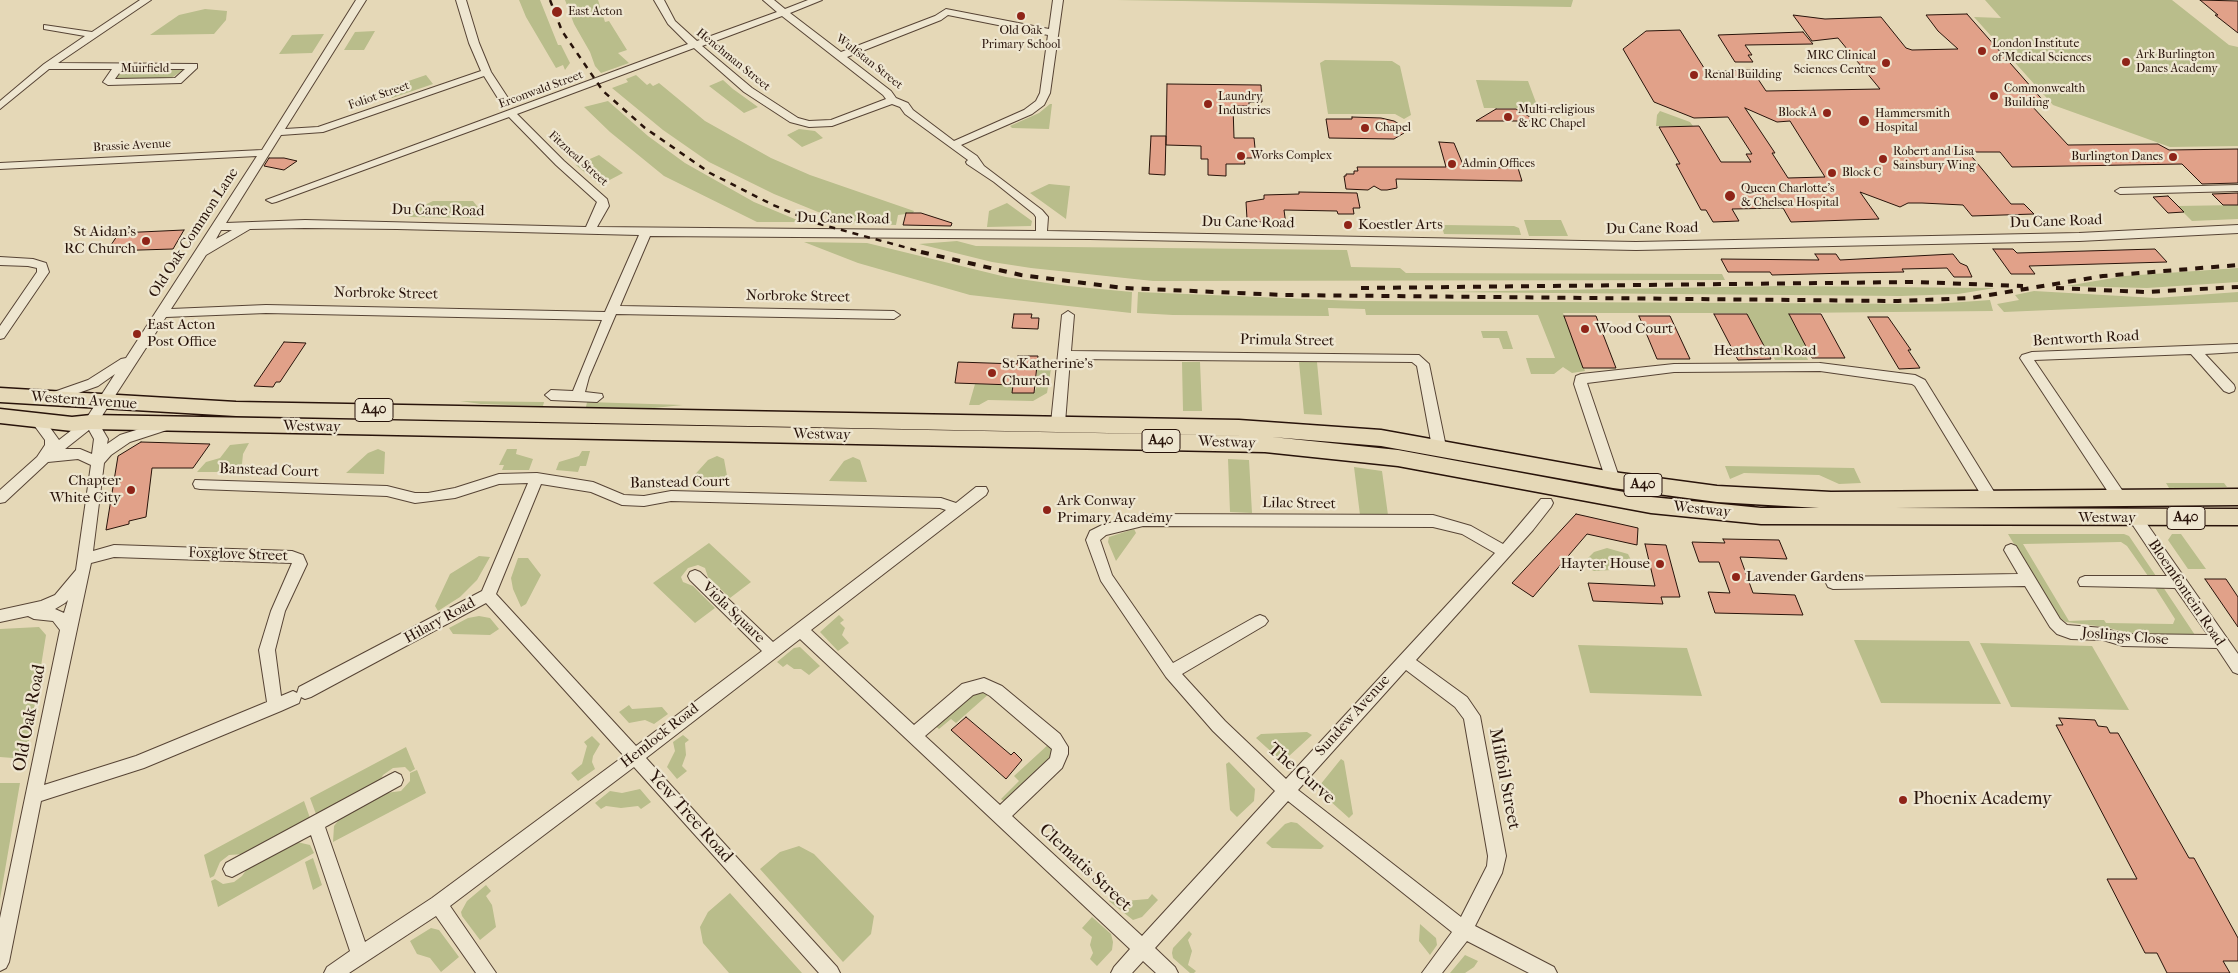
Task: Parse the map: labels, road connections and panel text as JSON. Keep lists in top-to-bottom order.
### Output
{
  "streets": {
    "highway": ["Western Avenue", "A40", "Westway"],
    "street": [
      "Henchman Street",
      "Wulfstan Street",
      "Muirfield",
      "Erconwald Street",
      "Foliot Street",
      "Brassie Avenue",
      "Fitzneal Street",
      "Du Cane Road",
      "Old Oak Common Lane",
      "Norbroke Street",
      "Bentworth Road",
      "Primula Street",
      "Heathstan Road",
      "Banstead Court",
      "Lilac Street",
      "Foxglove Street",
      "Bloemfontein Road",
      "Viola Square",
      "Hilary Road",
      "Joslings Close",
      "Sundew Avenue",
      "Old Oak Road",
      "Hemlock Road",
      "The Curve",
      "Milfoil Street",
      "Yew Tree Road",
      "Clematis Street"
    ]
  },
  "crossings": [
    ["Henchman Street", "Wulfstan Street"],
    ["Henchman Street", "Erconwald Street"],
    ["Wulfstan Street", "Erconwald Street"],
    ["Wulfstan Street", "Du Cane Road"],
    ["Erconwald Street", "Fitzneal Street"],
    ["Foliot Street", "Old Oak Common Lane"],
    ["Brassie Avenue", "Old Oak Common Lane"],
    ["Fitzneal Street", "Du Cane Road"],
    ["Du Cane Road", "Old Oak Common Lane"],
    ["Old Oak Common Lane", "Norbroke Street"],
    ["Old Oak Common Lane", "Western Avenue"],
    ["Old Oak Common Lane", "Westway"],
    ["Old Oak Common Lane", "Old Oak Road"],
    ["Bentworth Road", "Westway"],
    ["Primula Street", "Westway"],
    ["Heathstan Road", "Westway"],
    ["Western Avenue", "Westway"],
    ["Western Avenue", "Old Oak Road"],
    ["Westway", "Bloemfontein Road"],
    ["Westway", "Old Oak Road"],
    ["Banstead Court", "Hilary Road"],
    ["Banstead Court", "Hemlock Road"],
    ["Lilac Street", "Sundew Avenue"],
    ["Lilac Street", "The Curve"],
    ["Foxglove Street", "Hilary Road"],
    ["Foxglove Street", "Old Oak Road"],
    ["Bloemfontein Road", "Joslings Close"],
    ["Viola Square", "Hemlock Road"],
    ["Hilary Road", "Old Oak Road"],
    ["Hilary Road", "Yew Tree Road"],
    ["Sundew Avenue", "The Curve"],
    ["Sundew Avenue", "Milfoil Street"],
    ["Sundew Avenue", "Clematis Street"],
    ["Hemlock Road", "Yew Tree Road"],
    ["Hemlock Road", "Clematis Street"],
    ["The Curve", "Milfoil Street"]
  ],
  "places": [
    "East Acton",
    "Old Oak Primary School",
    "London Institute of Medical Sciences",
    "Ark Burlington Danes Academy",
    "MRC Clinical Sciences Centre",
    "Renal Building",
    "Commonwealth Building",
    "Laundry Industries",
    "Block A",
    "Multi-religious & RC Chapel",
    "Hammersmith Hospital",
    "Chapel",
    "Works Complex",
    "Burlington Danes",
    "Robert and Lisa Sainsbury Wing",
    "Admin Offices",
    "Block C",
    "Queen Charlotte's & Chelsea Hospital",
    "Koestler Arts",
    "St Aidan's RC Church",
    "Wood Court",
    "East Acton Post Office",
    "St Katherine's Church",
    "Chapter White City",
    "Ark Conway Primary Academy",
    "Hayter House",
    "Lavender Gardens",
    "Phoenix Academy"
  ]
}
